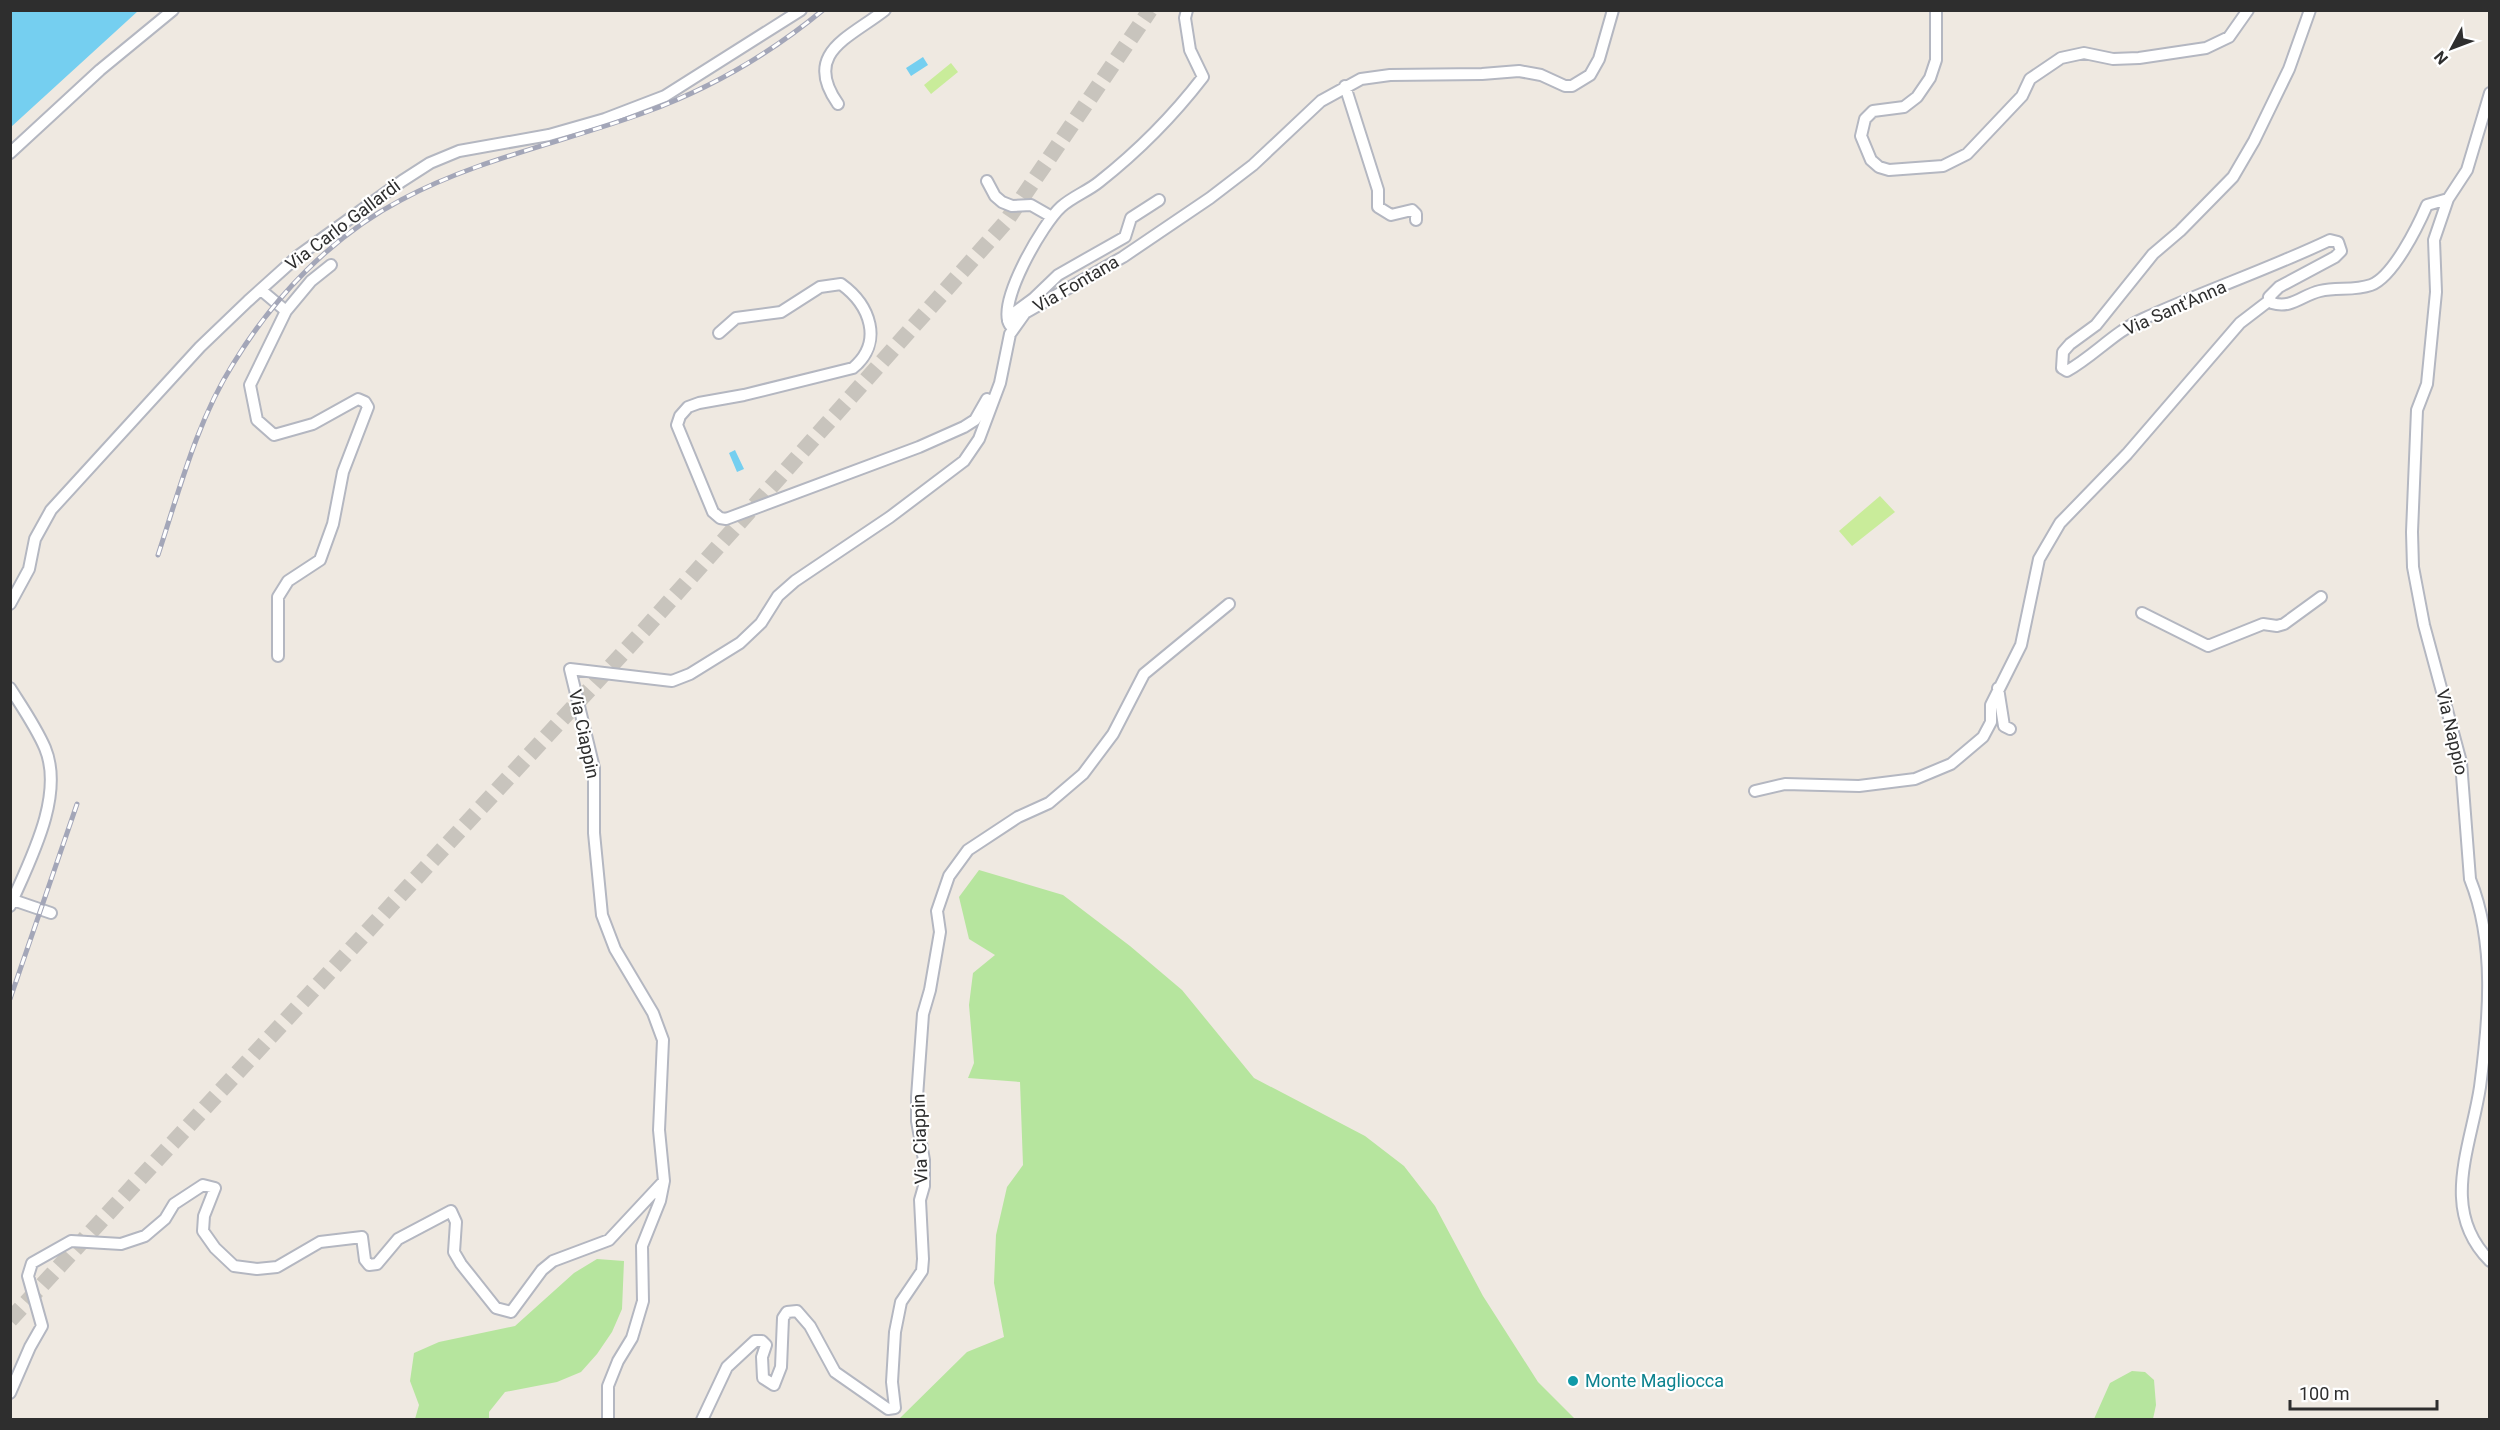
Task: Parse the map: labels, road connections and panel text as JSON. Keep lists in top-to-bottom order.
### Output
{
  "streets": {
    "street": [
      "Via Carlo Gallardi",
      "Via Fontana",
      "Via Sant'Anna",
      "Via Nappio",
      "Via Ciappin"
    ]
  },
  "crossings": [
    ["Via Fontana", "Via Ciappin"]
  ],
  "places": ["Monte Magliocca"],
  "scale_bar": "100 m",
  "north": "bottom left"
}
